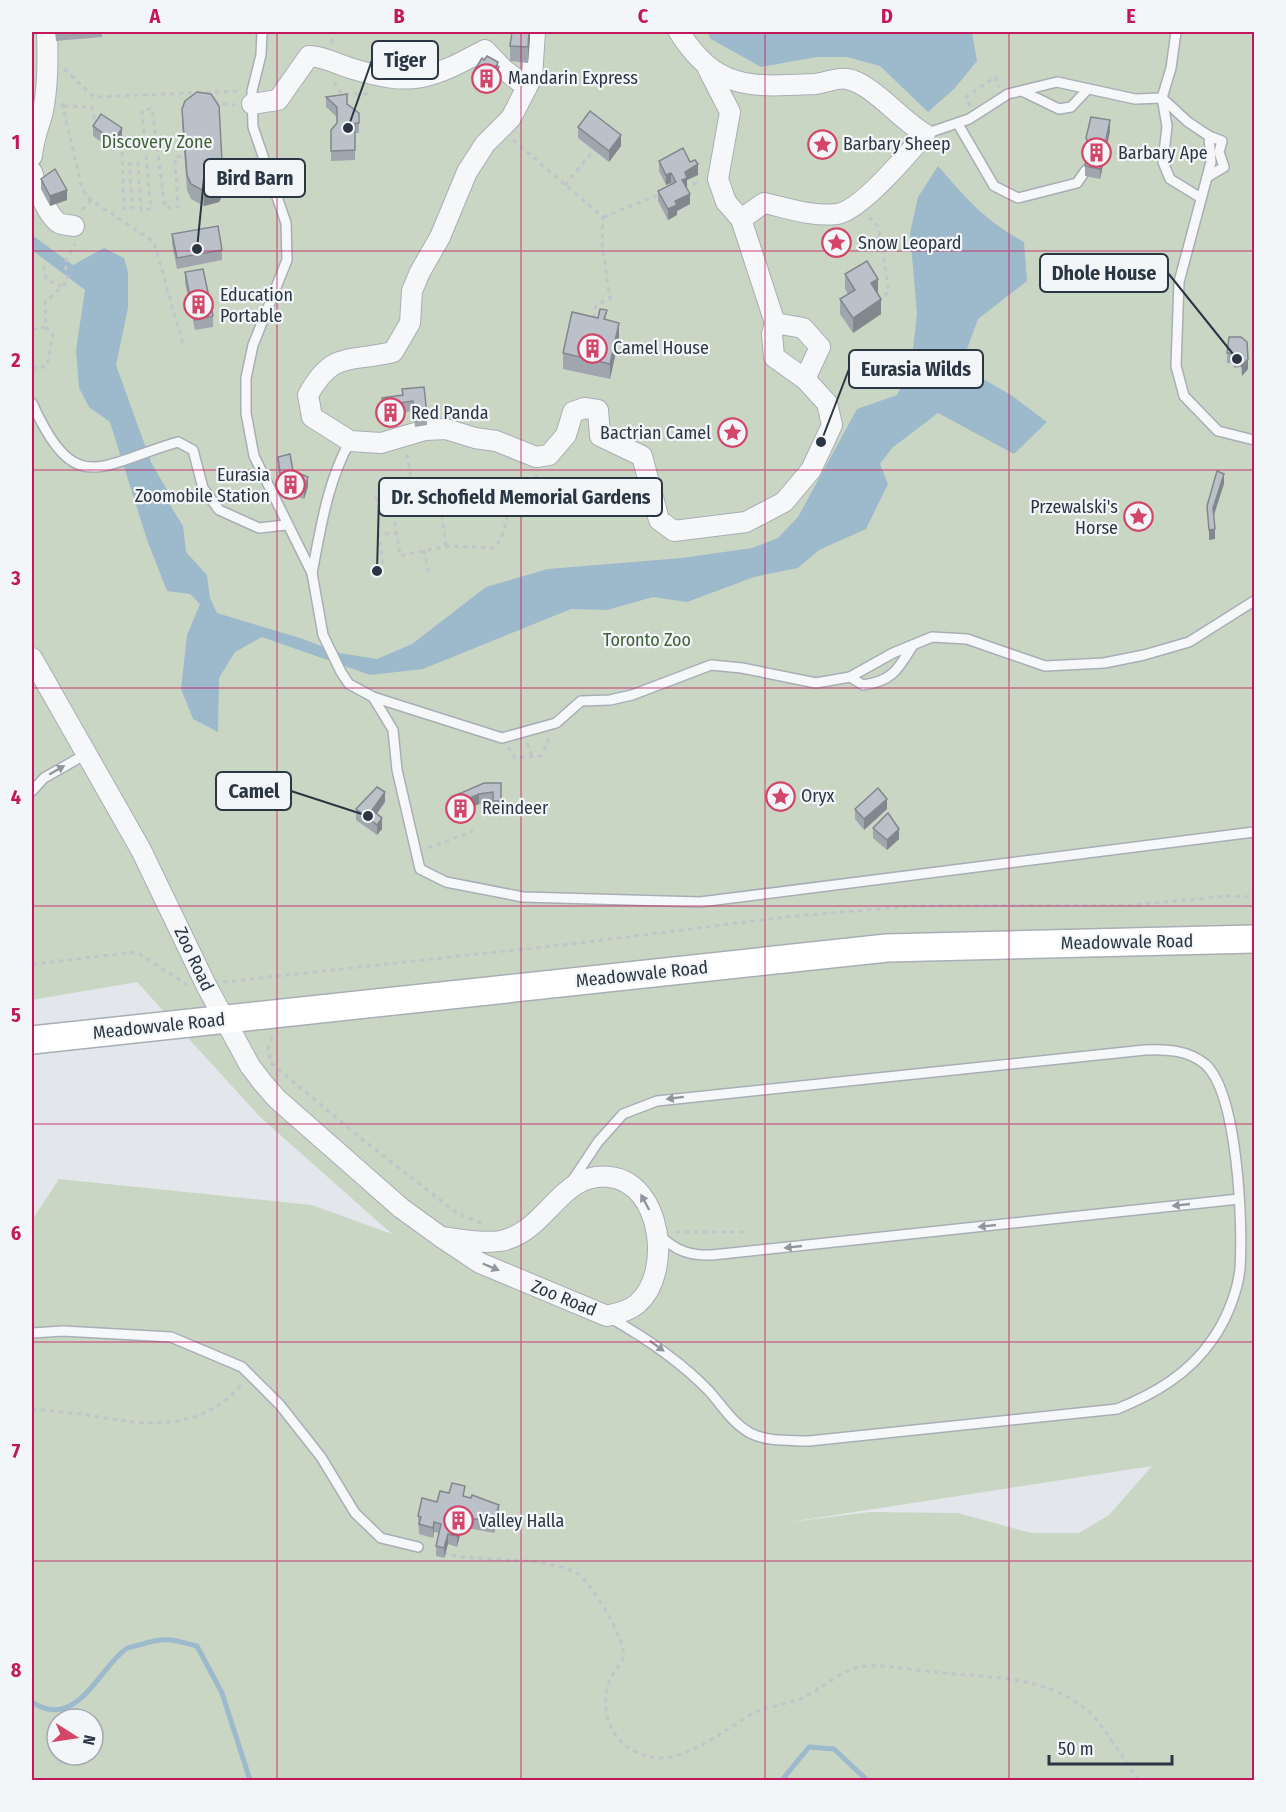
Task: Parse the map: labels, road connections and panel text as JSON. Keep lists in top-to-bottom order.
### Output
{
  "streets": {
    "main road": ["Meadowvale Road"],
    "street": ["Zoo Road"]
  },
  "crossings": [
    ["Meadowvale Road", "Zoo Road"]
  ],
  "parks": ["Discovery Zone", "Toronto Zoo"],
  "places": {
    "building": [
      "Mandarin Express",
      "Barbary Ape",
      "Education Portable",
      "Camel House",
      "Red Panda",
      "Eurasia Zoomobile Station",
      "Reindeer",
      "Valley Halla"
    ],
    "other": [
      "Tiger",
      "Bird Barn",
      "Dhole House",
      "Eurasia Wilds",
      "Dr. Schofield Memorial Gardens",
      "Camel"
    ],
    "place": [
      "Barbary Sheep",
      "Snow Leopard",
      "Bactrian Camel",
      "Przewalski's Horse",
      "Oryx"
    ]
  },
  "scale_bar": "50 m",
  "north": "right",
  "grid": {
    "columns": [
      "A",
      "B",
      "C",
      "D",
      "E"
    ],
    "rows": [
      "1",
      "2",
      "3",
      "4",
      "5",
      "6",
      "7",
      "8"
    ]
  }
}
